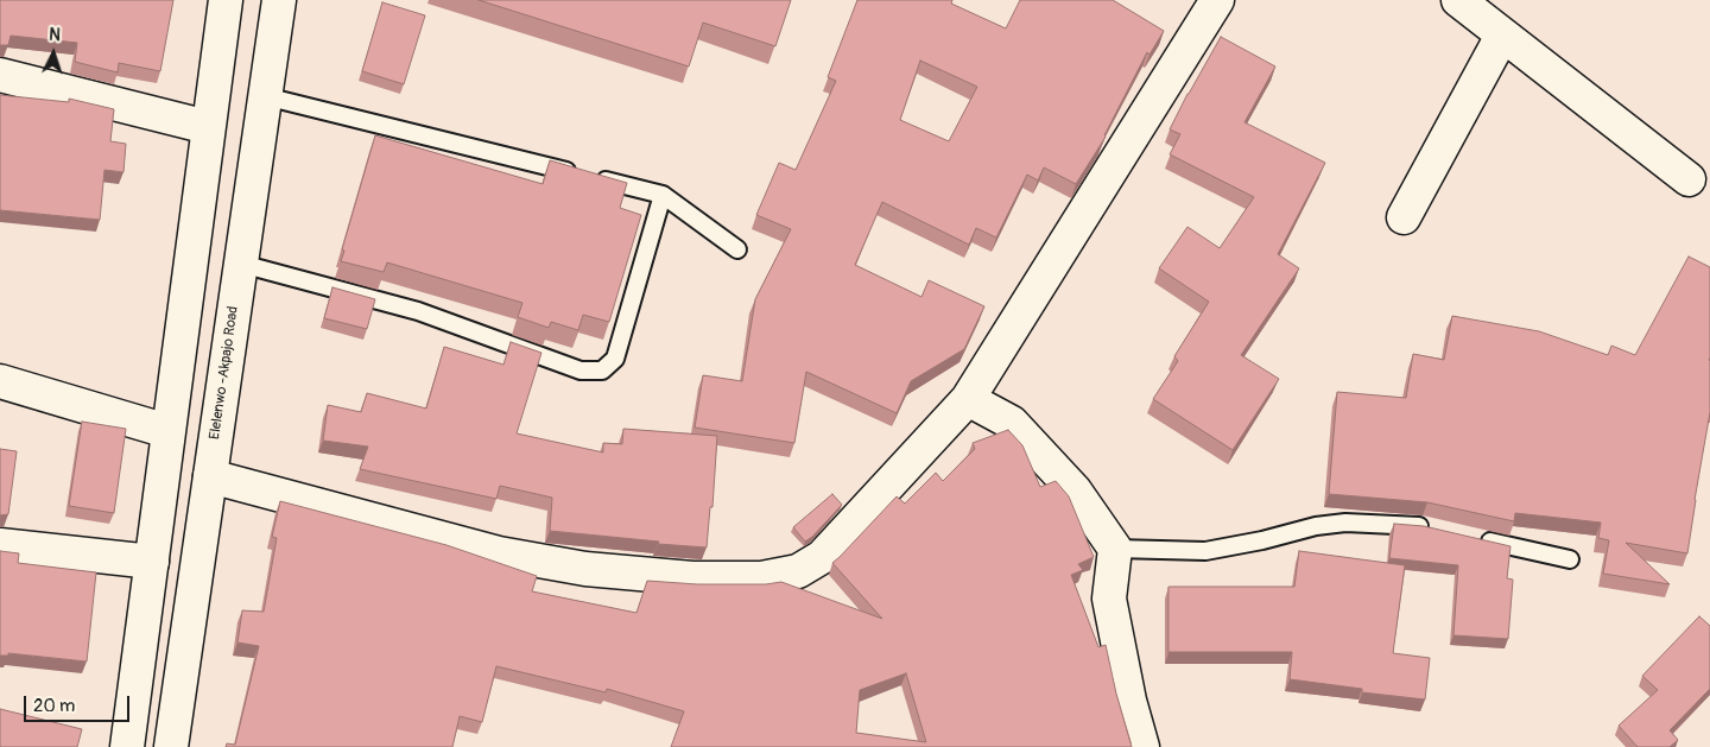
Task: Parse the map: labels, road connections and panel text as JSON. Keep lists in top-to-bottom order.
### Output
{
  "streets": {
    "street": ["Elelenwo -Akpajo Road"]
  },
  "scale_bar": "20 m",
  "north": "top"
}
